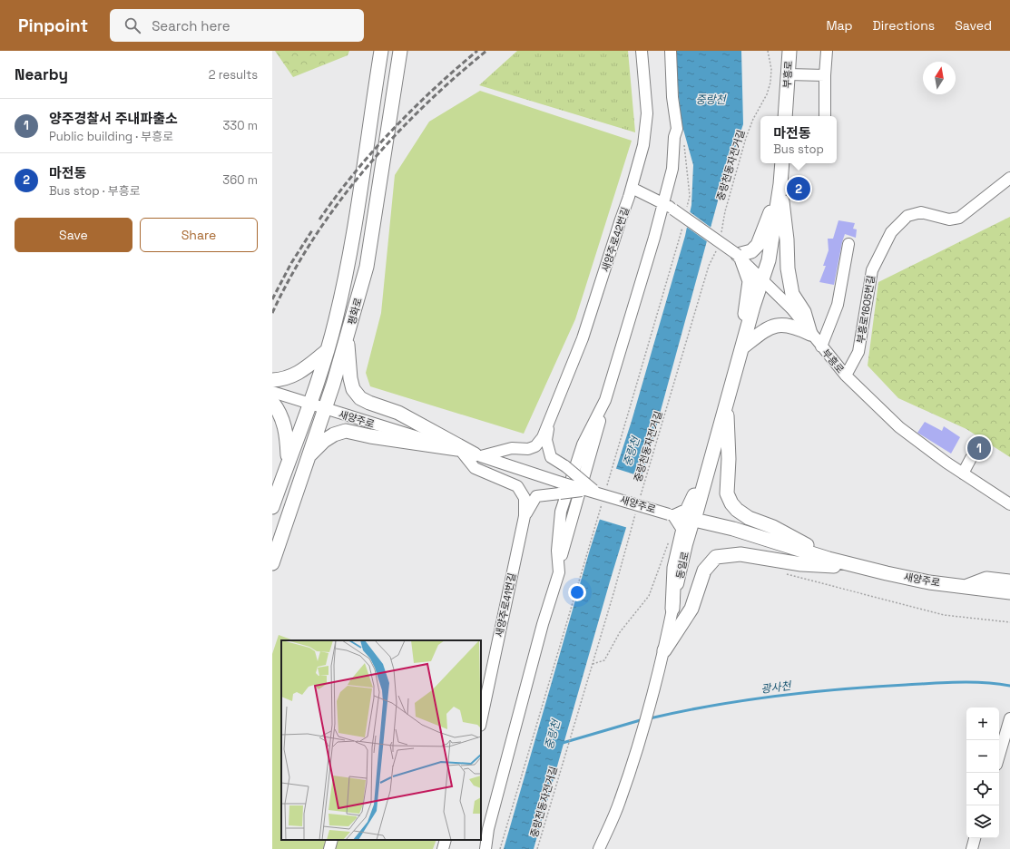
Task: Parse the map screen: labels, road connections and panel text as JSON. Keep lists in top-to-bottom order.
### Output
{
  "streets": {
    "main road": [
      "부흥로",
      "평화로",
      "새양주로",
      "동일로"
    ],
    "street": ["새양주로42번길", "부흥로1605번길", "새양주로41번길"],
    "path": ["중랑천동자전거길"]
  },
  "crossings": [
    ["부흥로", "새양주로42번길"],
    ["부흥로", "부흥로1605번길"],
    ["부흥로", "동일로"],
    ["평화로", "새양주로"],
    ["새양주로", "동일로"]
  ],
  "water": ["중랑천", "광사천"],
  "north": "top",
  "page": {
    "header": "Pinpoint",
    "search": "Search here",
    "nav": ["Map", "Directions", "Saved"],
    "heading": ["Nearby", "2 results"],
    "list": [
      {
        "mark": "1",
        "name": "양주경찰서 주내파출소",
        "note": "Public building · 부흥로",
        "value": "330 m"
      },
      {
        "mark": "2",
        "name": "마전동",
        "note": "Bus stop · 부흥로",
        "value": "360 m"
      }
    ],
    "popup": ["마전동", "Bus stop"],
    "pins": ["2", "1"],
    "buttons": ["Save", "Share"],
    "map_buttons": ["+", "−"]
  }
}
